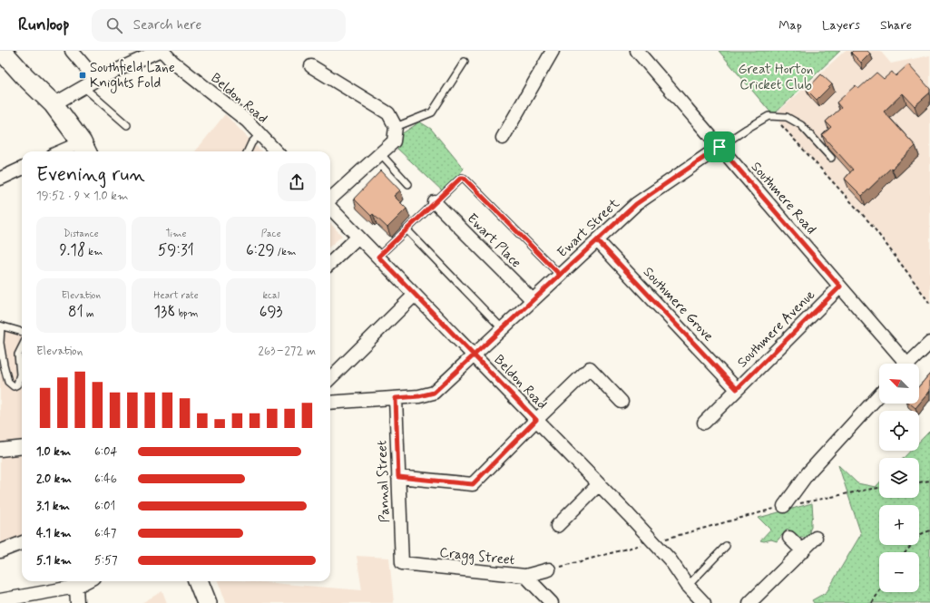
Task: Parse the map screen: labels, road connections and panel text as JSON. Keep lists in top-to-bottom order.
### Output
{
  "streets": {
    "street": [
      "Beldon Road",
      "Southmere Road",
      "Ewart Street",
      "Ewart Place",
      "Southmere Grove",
      "Southmere Avenue",
      "Pannal Street",
      "Cragg Street"
    ]
  },
  "crossings": [
    ["Beldon Road", "Ewart Street"],
    ["Southmere Road", "Ewart Street"],
    ["Southmere Road", "Southmere Avenue"],
    ["Ewart Street", "Ewart Place"],
    ["Ewart Street", "Southmere Grove"],
    ["Ewart Street", "Pannal Street"],
    ["Southmere Grove", "Southmere Avenue"],
    ["Pannal Street", "Cragg Street"]
  ],
  "parks": ["Great Horton Cricket Club"],
  "places": {
    "transit": ["Southfield Lane Knights Fold"]
  },
  "north": "top left",
  "page": {
    "header": "Runloop",
    "search": "Search here",
    "nav": ["Map", "Layers", "Share"],
    "heading": ["Evening run", "19:52 · 9 × 1.0 km"],
    "stats": [
      ["Distance", "9.18 km"],
      ["Time", "59:31"],
      ["Pace", "6:29 /km"],
      ["Elevation", "81 m"],
      ["Heart rate", "138 bpm"],
      ["kcal", "693"]
    ],
    "chart": ["Elevation", "263–272 m"],
    "map_buttons": ["+", "−"],
    "list": [
      {
        "name": "1.0 km",
        "note": "6:04"
      },
      {
        "name": "2.0 km",
        "note": "6:46"
      },
      {
        "name": "3.1 km",
        "note": "6:01"
      },
      {
        "name": "4.1 km",
        "note": "6:47"
      },
      {
        "name": "5.1 km",
        "note": "5:57"
      }
    ]
  }
}
